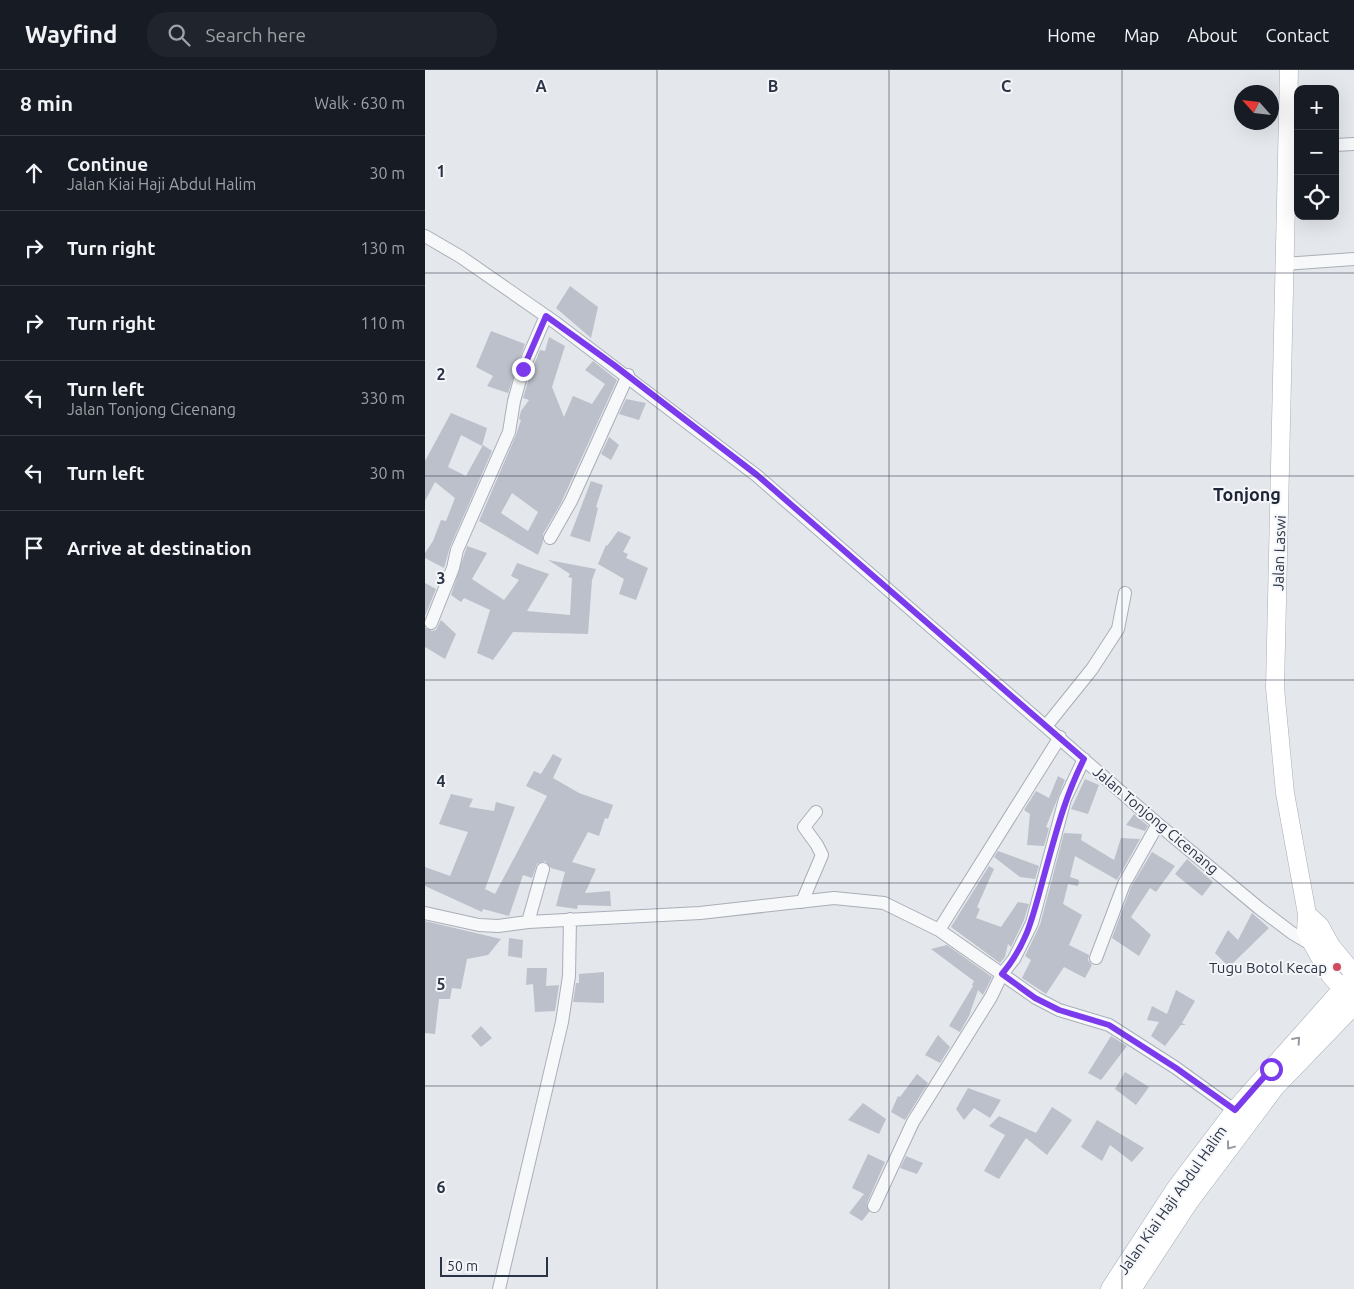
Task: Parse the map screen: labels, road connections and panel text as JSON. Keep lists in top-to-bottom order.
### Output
{
  "streets": {
    "main road": ["Jalan Laswi", "Jalan Kiai Haji Abdul Halim"],
    "street": ["Jalan Tonjong Cicenang"]
  },
  "crossings": [
    ["Jalan Laswi", "Jalan Tonjong Cicenang"],
    ["Jalan Laswi", "Jalan Kiai Haji Abdul Halim"]
  ],
  "districts": ["Tonjong"],
  "places": ["Tugu Botol Kecap"],
  "scale_bar": "50 m",
  "north": "top left",
  "page": {
    "header": "Wayfind",
    "search": "Search here",
    "nav": [
      "Home",
      "Map",
      "About",
      "Contact"
    ],
    "heading": ["8 min", "Walk · 630 m"],
    "map_buttons": ["+", "−"],
    "list": [
      ["Continue", "Jalan Kiai Haji Abdul Halim", "30 m"],
      ["Turn right", "130 m"],
      ["Turn right", "110 m"],
      ["Turn left", "Jalan Tonjong Cicenang", "330 m"],
      ["Turn left", "30 m"],
      "Arrive at destination"
    ],
    "scale": "50 m"
  },
  "grid": {
    "columns": ["A", "B", "C"],
    "rows": [
      "1",
      "2",
      "3",
      "4",
      "5",
      "6"
    ]
  }
}
